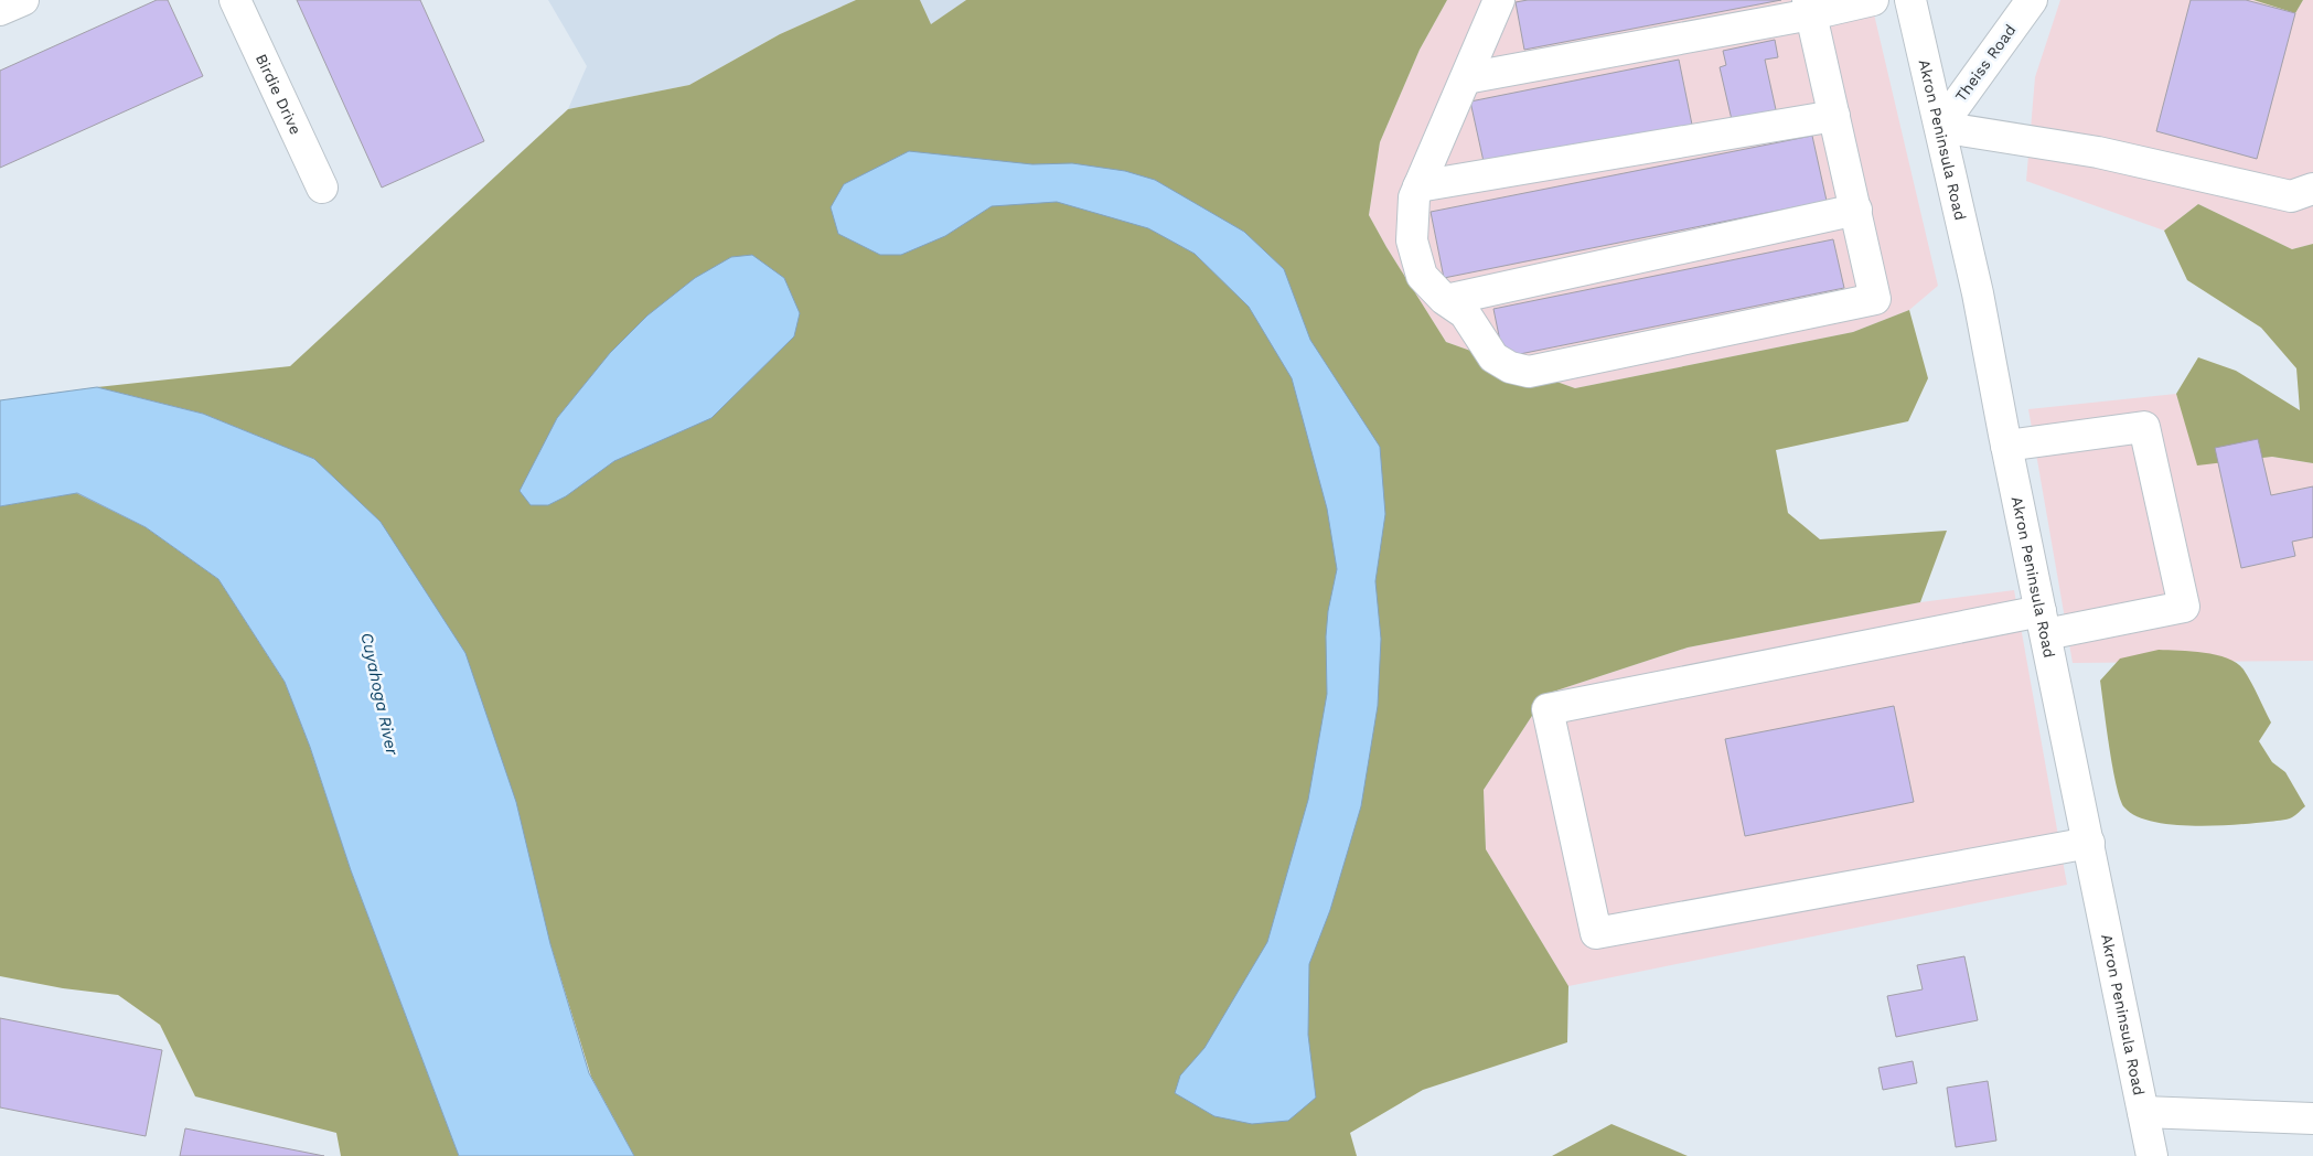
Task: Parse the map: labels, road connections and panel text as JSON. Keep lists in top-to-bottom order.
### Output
{
  "streets": {
    "street": ["Theiss Road", "Birdie Drive", "Akron Peninsula Road"]
  },
  "crossings": [
    ["Theiss Road", "Akron Peninsula Road"]
  ],
  "water": ["Cuyahoga River"]
}
